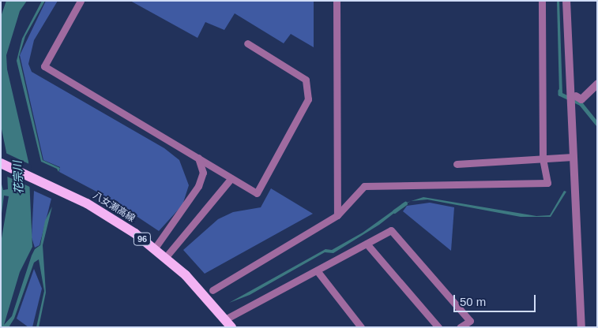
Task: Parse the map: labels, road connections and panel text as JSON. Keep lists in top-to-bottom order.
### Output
{
  "streets": {
    "main road": ["八女瀬高線", "96"]
  },
  "water": ["花宗川"],
  "scale_bar": "50 m"
}
